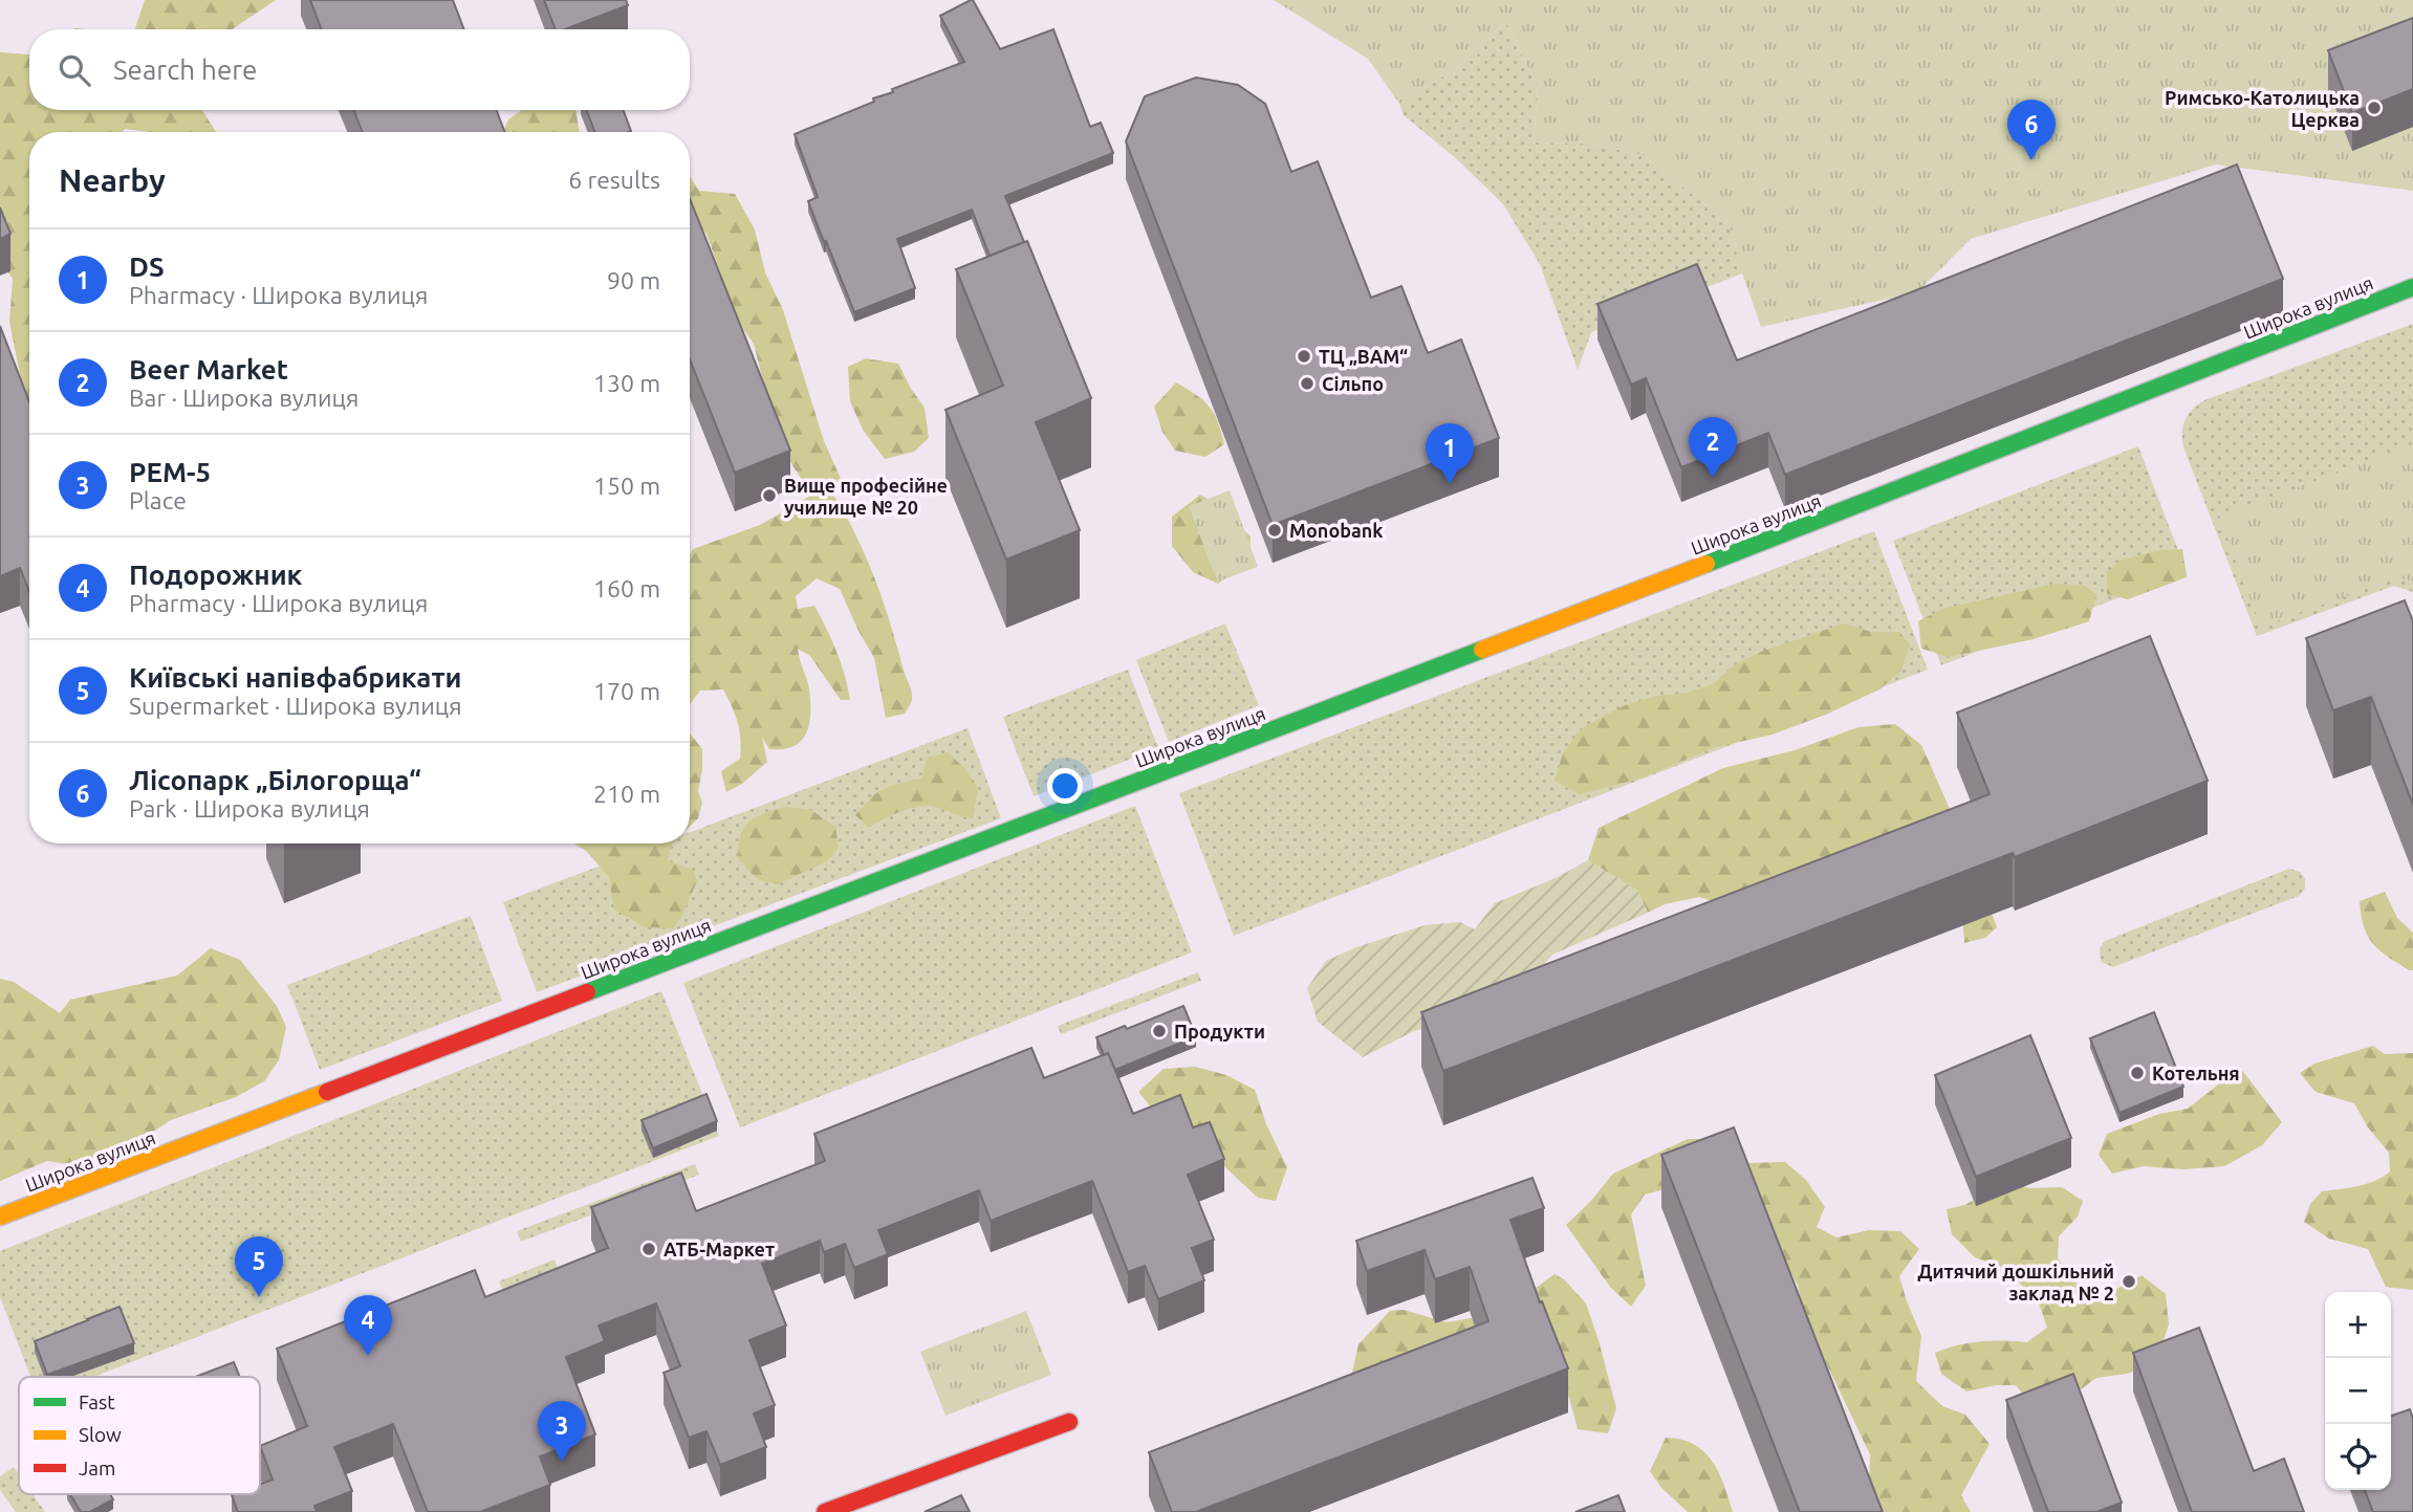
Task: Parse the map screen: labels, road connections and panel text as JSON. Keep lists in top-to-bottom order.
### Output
{
  "streets": {
    "street": ["Широка вулиця"]
  },
  "places": [
    "Римсько-Католицька Церква",
    "ТЦ „ВАМ“",
    "Сільпо",
    "Вище професійне училище № 20",
    "Monobank",
    "Продукти",
    "Котельня",
    "АТБ-Маркет",
    "Дитячий дошкільний заклад № 2"
  ],
  "legend": ["Fast", "Slow", "Jam"],
  "page": {
    "search": "Search here",
    "pins": [
      "6",
      "2",
      "1",
      "5",
      "4",
      "3"
    ],
    "heading": ["Nearby", "6 results"],
    "list": [
      {
        "mark": "1",
        "name": "DS",
        "note": "Pharmacy · Широка вулиця",
        "value": "90 m"
      },
      {
        "mark": "2",
        "name": "Beer Market",
        "note": "Bar · Широка вулиця",
        "value": "130 m"
      },
      {
        "mark": "3",
        "name": "РЕМ-5",
        "note": "Place",
        "value": "150 m"
      },
      {
        "mark": "4",
        "name": "Подорожник",
        "note": "Pharmacy · Широка вулиця",
        "value": "160 m"
      },
      {
        "mark": "5",
        "name": "Київські напівфабрикати",
        "note": "Supermarket · Широка вулиця",
        "value": "170 m"
      },
      {
        "mark": "6",
        "name": "Лісопарк „Білогорща“",
        "note": "Park · Широка вулиця",
        "value": "210 m"
      }
    ],
    "map_buttons": ["+", "−"]
  }
}
